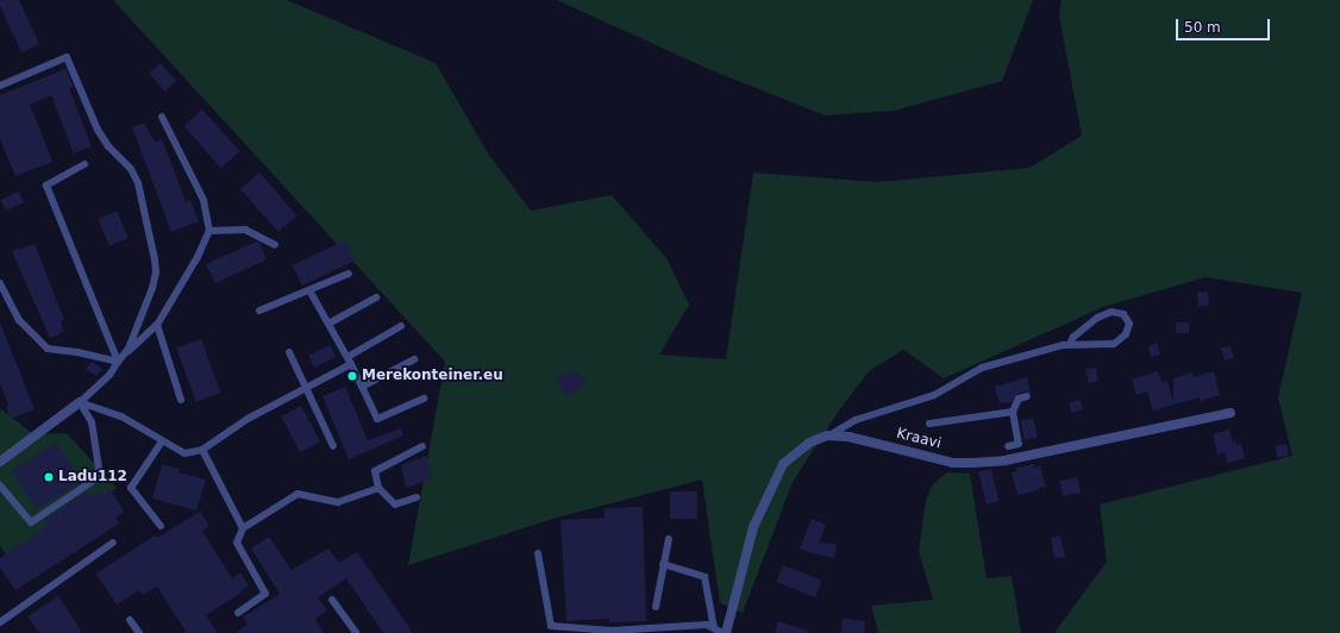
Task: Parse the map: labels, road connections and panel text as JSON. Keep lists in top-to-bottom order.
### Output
{
  "streets": {
    "street": ["Kraavi"]
  },
  "places": ["Merekonteiner.eu", "Ladu112"],
  "scale_bar": "50 m"
}
